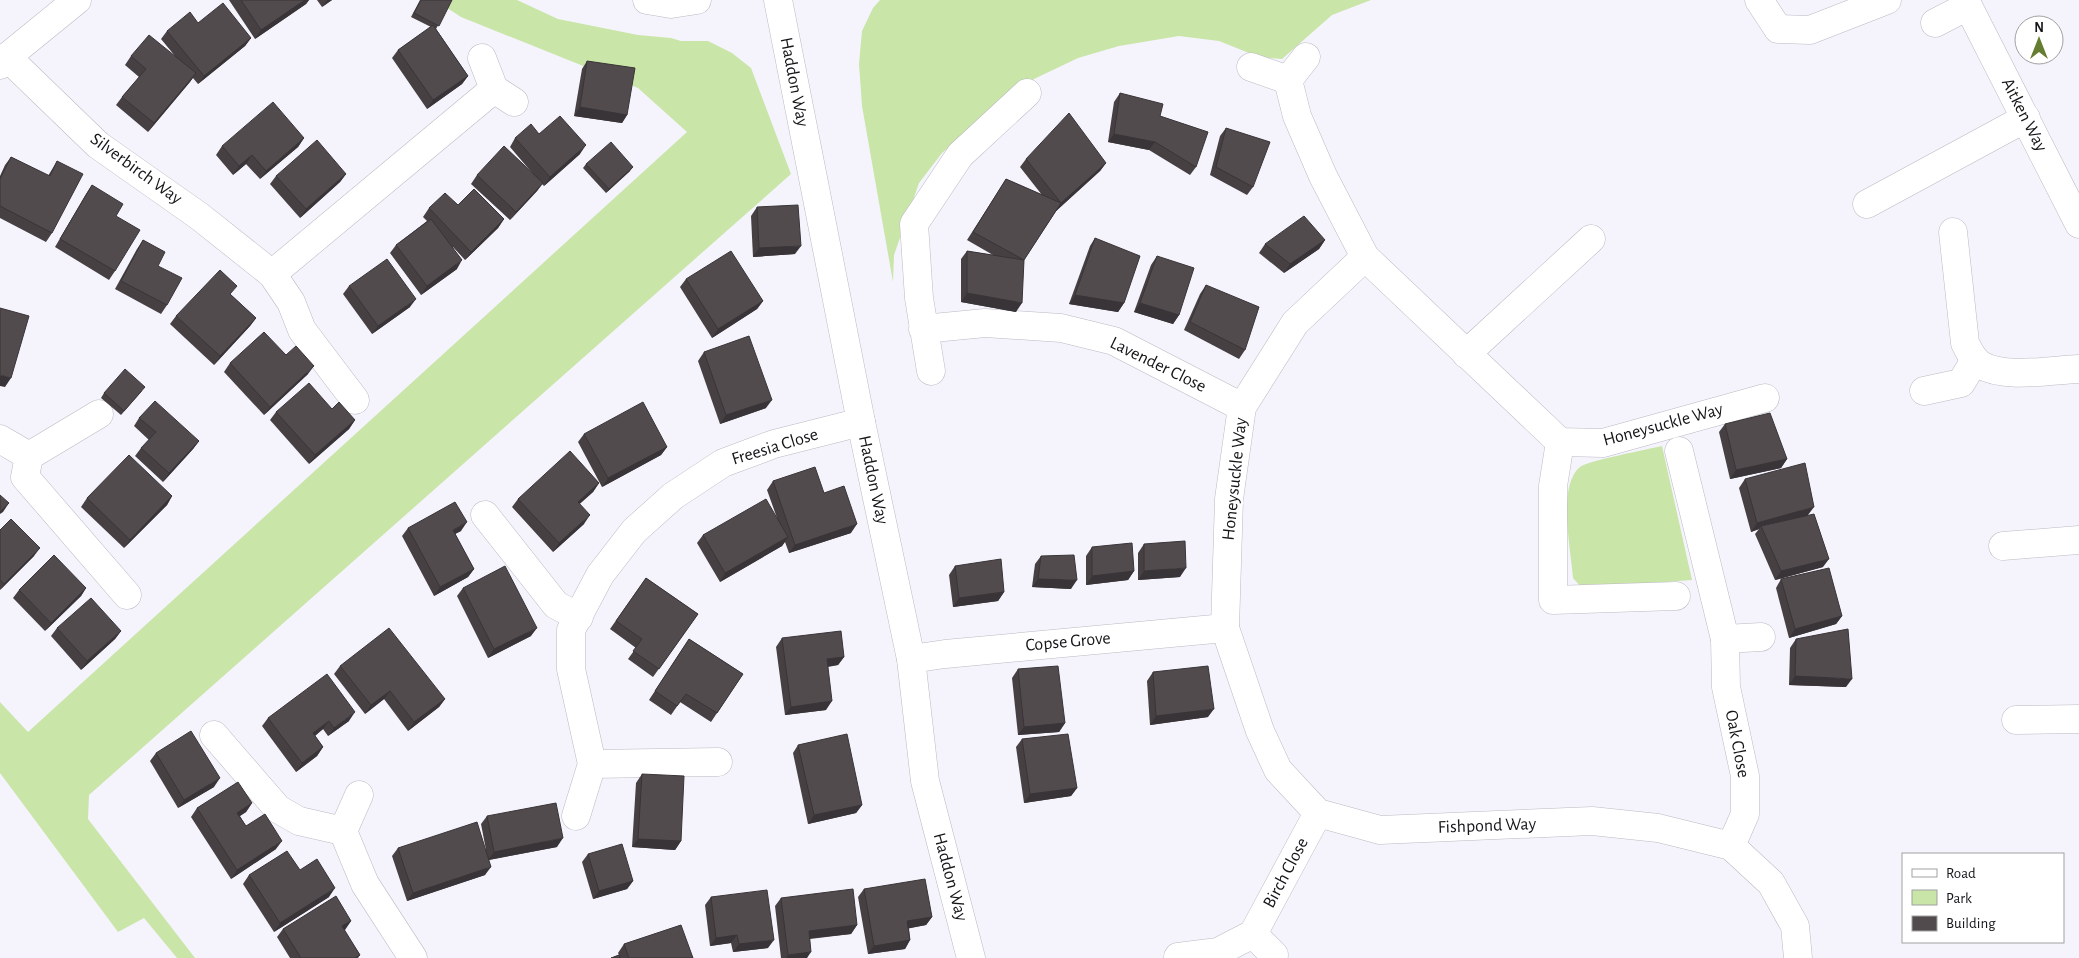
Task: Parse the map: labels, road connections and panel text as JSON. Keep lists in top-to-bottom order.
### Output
{
  "streets": {
    "street": [
      "Haddon Way",
      "Aitken Way",
      "Silverbirch Way",
      "Lavender Close",
      "Honeysuckle Way",
      "Freesia Close",
      "Copse Grove",
      "Oak Close",
      "Fishpond Way",
      "Birch Close"
    ]
  },
  "crossings": [
    ["Haddon Way", "Freesia Close"],
    ["Haddon Way", "Copse Grove"],
    ["Lavender Close", "Honeysuckle Way"],
    ["Honeysuckle Way", "Copse Grove"],
    ["Oak Close", "Fishpond Way"],
    ["Fishpond Way", "Birch Close"]
  ],
  "legend": ["Road", "Park", "Building"],
  "north": "top"
}
